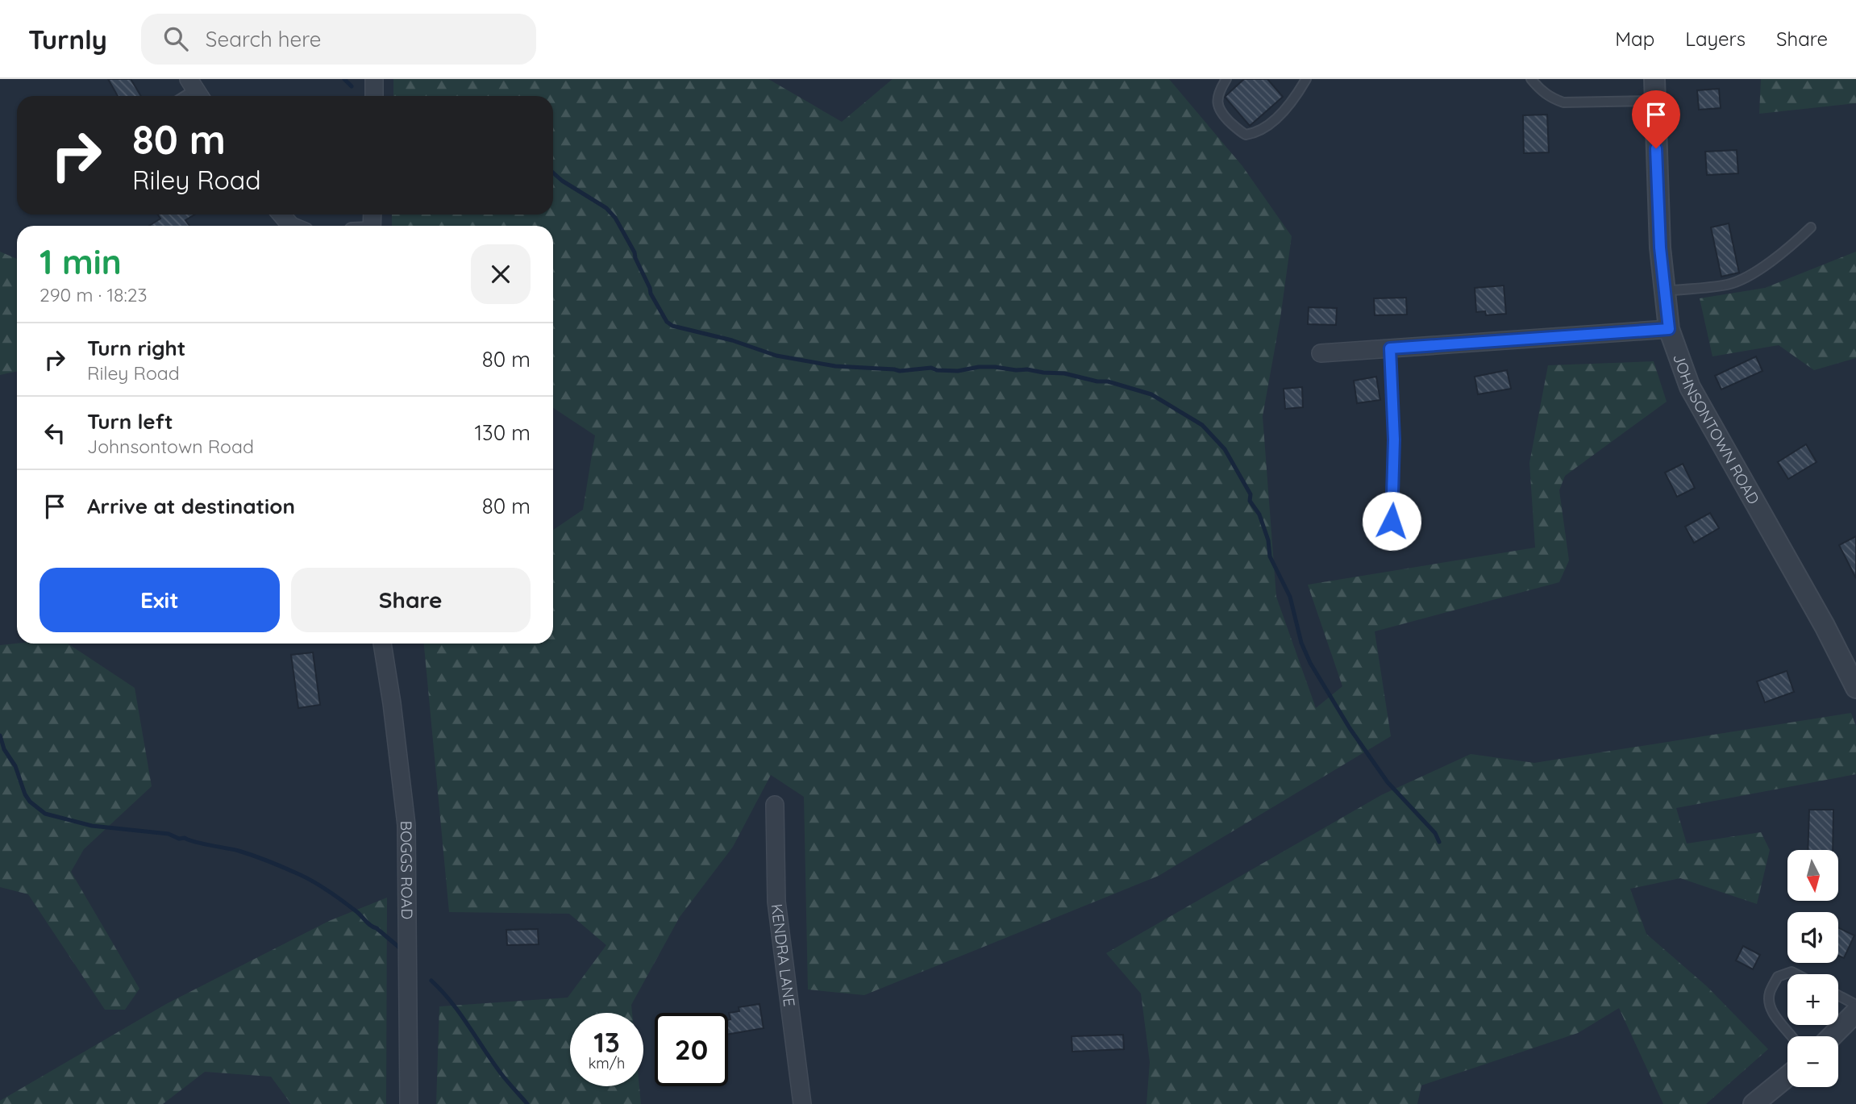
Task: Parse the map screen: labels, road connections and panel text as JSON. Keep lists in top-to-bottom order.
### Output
{
  "streets": {
    "street": ["JOHNSONTOWN ROAD", "BOGGS ROAD", "KENDRA LANE"]
  },
  "north": "bottom",
  "page": {
    "header": "Turnly",
    "search": "Search here",
    "nav": ["Map", "Layers", "Share"],
    "turn": ["80 m", "Riley Road"],
    "heading": ["1 min", "290 m · 18:23"],
    "list": [
      {
        "name": "Turn right",
        "note": "Riley Road",
        "value": "80 m"
      },
      {
        "name": "Turn left",
        "note": "Johnsontown Road",
        "value": "130 m"
      },
      {
        "name": "Arrive at destination",
        "value": "80 m"
      }
    ],
    "buttons": ["Exit", "Share"],
    "map_buttons": ["+", "−"],
    "speed": "13 km/h",
    "limit": "20"
  }
}
